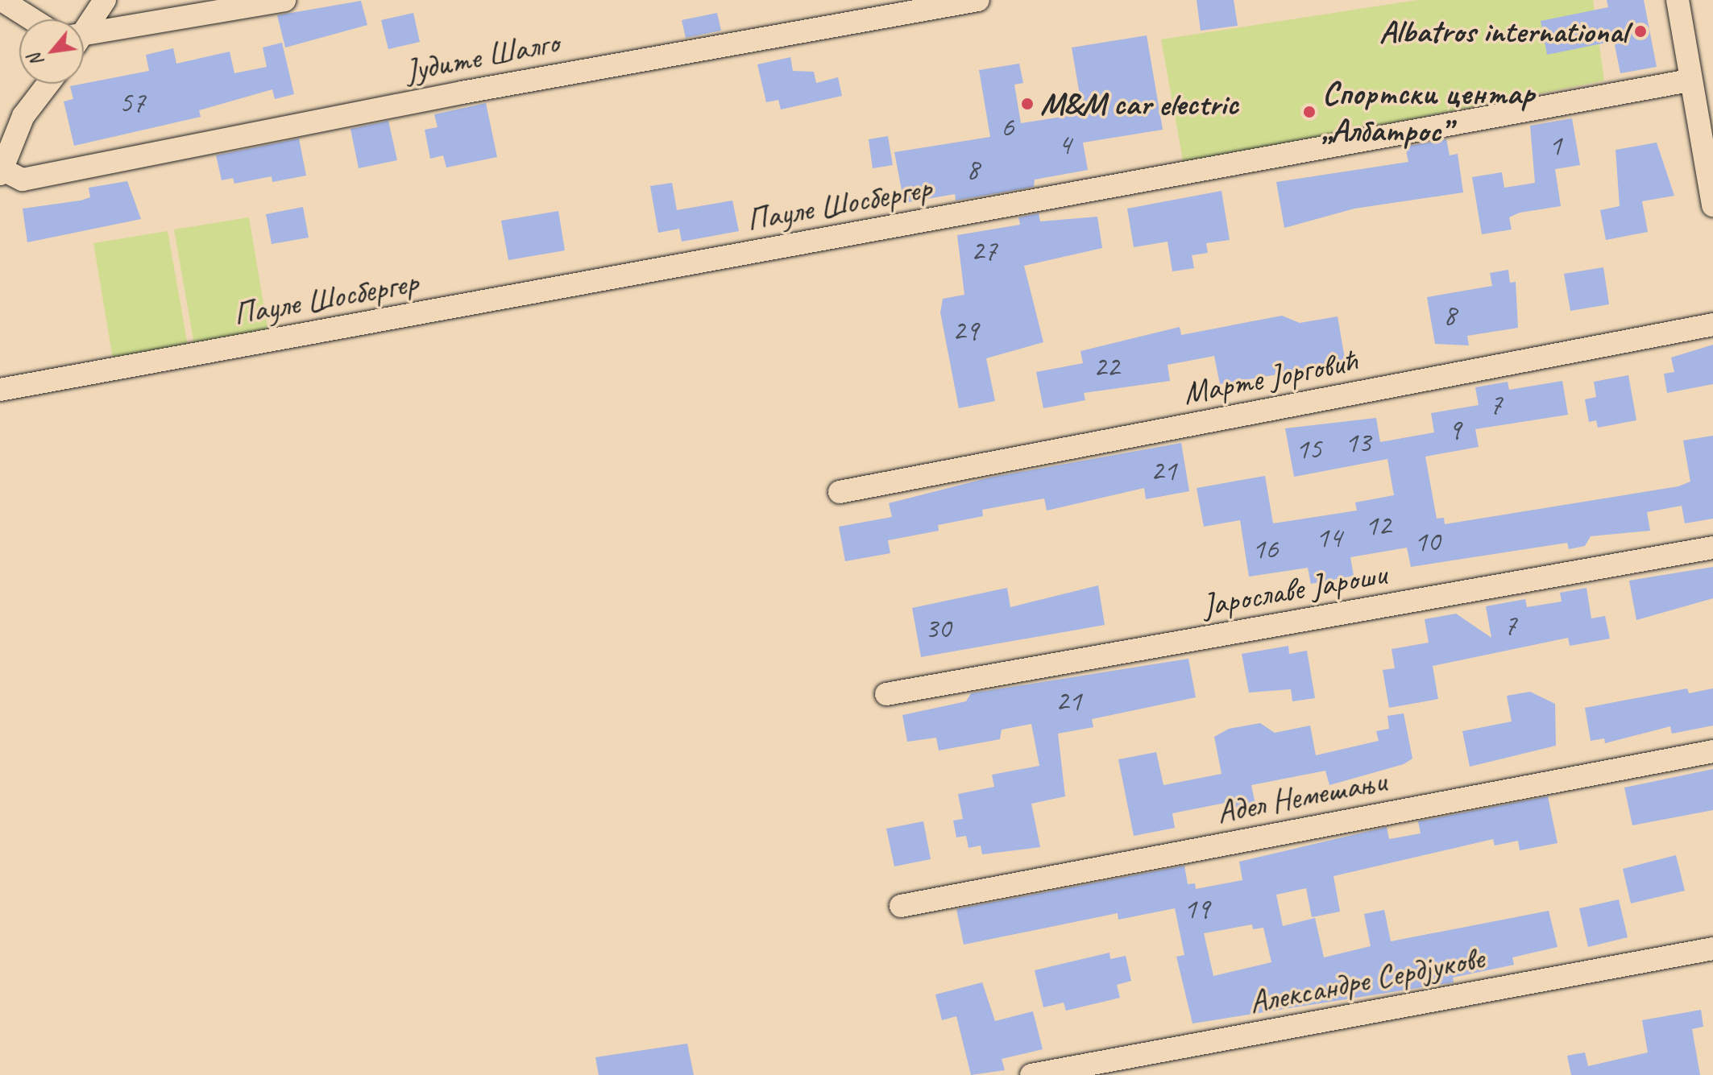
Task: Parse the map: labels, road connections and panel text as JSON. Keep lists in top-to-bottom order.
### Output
{
  "streets": {
    "street": [
      "Јудите Шалго",
      "Пауле Шосбергер",
      "Марте Јорговић",
      "Јарославе Јароши",
      "Адел Немешањи",
      "Александре Сердјукове"
    ]
  },
  "places": ["Albatros international", "M&M car electric", "Спортски центар „Албатрос”"],
  "house_numbers": [
    "57",
    "6",
    "4",
    "1",
    "8",
    "27",
    "8",
    "29",
    "22",
    "7",
    "9",
    "13",
    "15",
    "21",
    "12",
    "14",
    "10",
    "16",
    "7",
    "30",
    "21",
    "19"
  ],
  "north": "bottom left"
}
